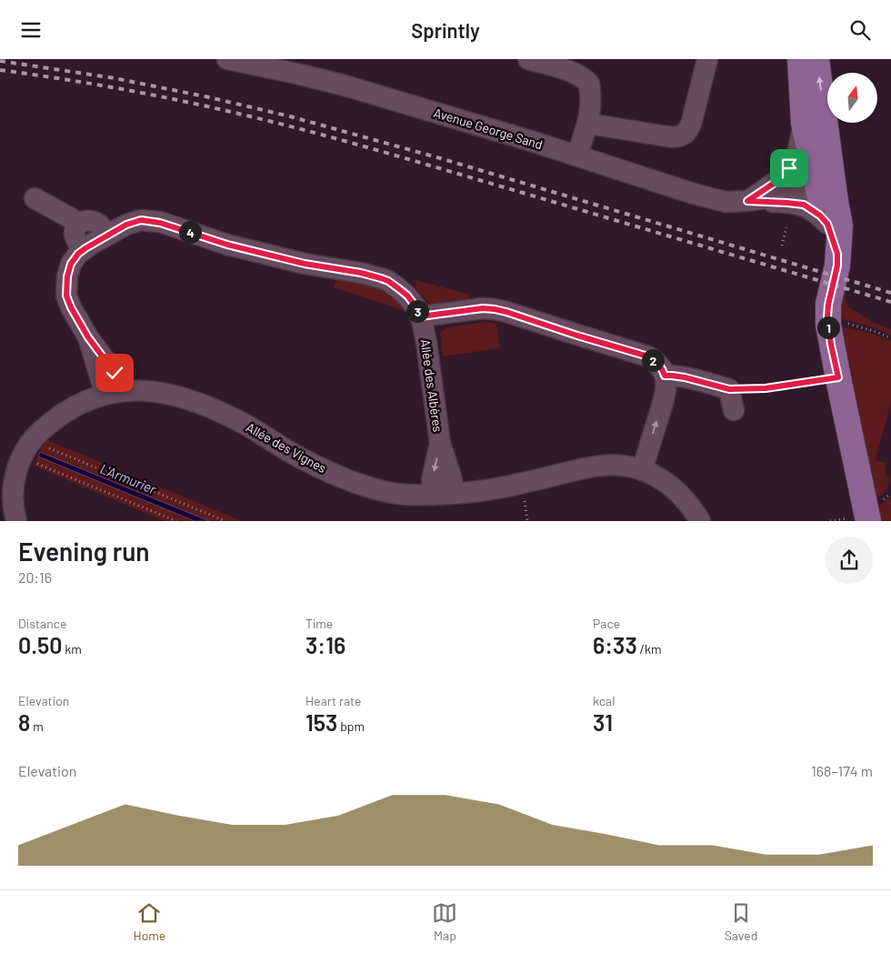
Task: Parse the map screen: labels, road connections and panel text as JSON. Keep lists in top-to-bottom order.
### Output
{
  "streets": {
    "street": ["Avenue George Sand", "Allée des Albères", "Allée des Vignes"]
  },
  "crossings": [
    ["Allée des Albères", "Allée des Vignes"]
  ],
  "water": ["L'Armurier"],
  "north": "top",
  "page": {
    "header": "Sprintly",
    "pins": [
      "4",
      "3",
      "1",
      "2"
    ],
    "heading": ["Evening run", "20:16"],
    "stats": [
      ["Distance", "0.50 km"],
      ["Time", "3:16"],
      ["Pace", "6:33 /km"],
      ["Elevation", "8 m"],
      ["Heart rate", "153 bpm"],
      ["kcal", "31"]
    ],
    "chart": ["Elevation", "168–174 m"],
    "tabs": ["Home", "Map", "Saved"]
  }
}
